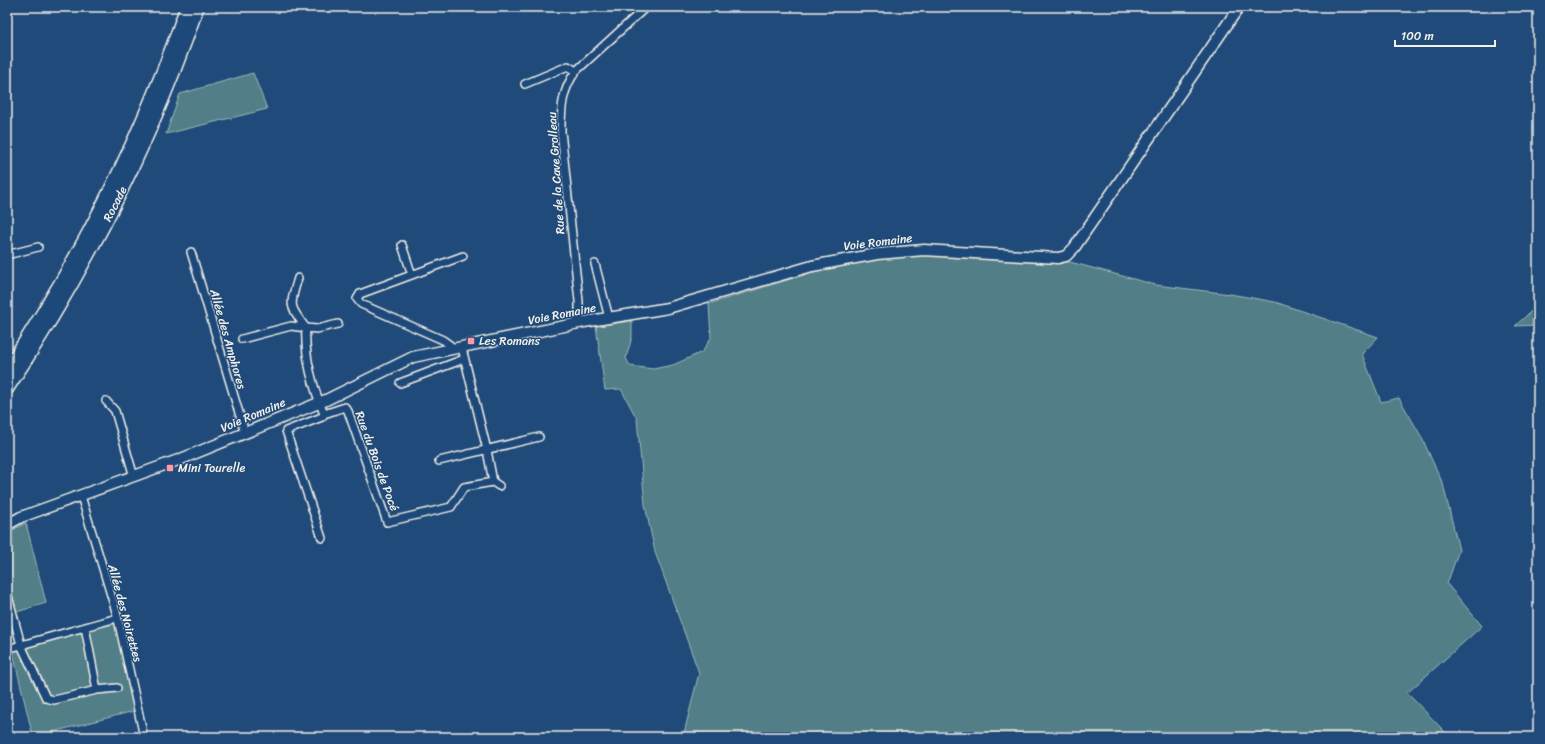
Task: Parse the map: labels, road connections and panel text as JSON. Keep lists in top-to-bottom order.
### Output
{
  "streets": {
    "highway": ["Rocade"],
    "street": [
      "Rue de la Cave Grolleau",
      "Voie Romaine",
      "Allée des Amphores",
      "Rue du Bois de Pocé",
      "Allée des Noirettes"
    ]
  },
  "crossings": [
    ["Rue de la Cave Grolleau", "Voie Romaine"],
    ["Voie Romaine", "Allée des Amphores"],
    ["Voie Romaine", "Allée des Noirettes"]
  ],
  "places": {
    "transit": ["Les Romans", "Mini Tourelle"]
  },
  "scale_bar": "100 m"
}
